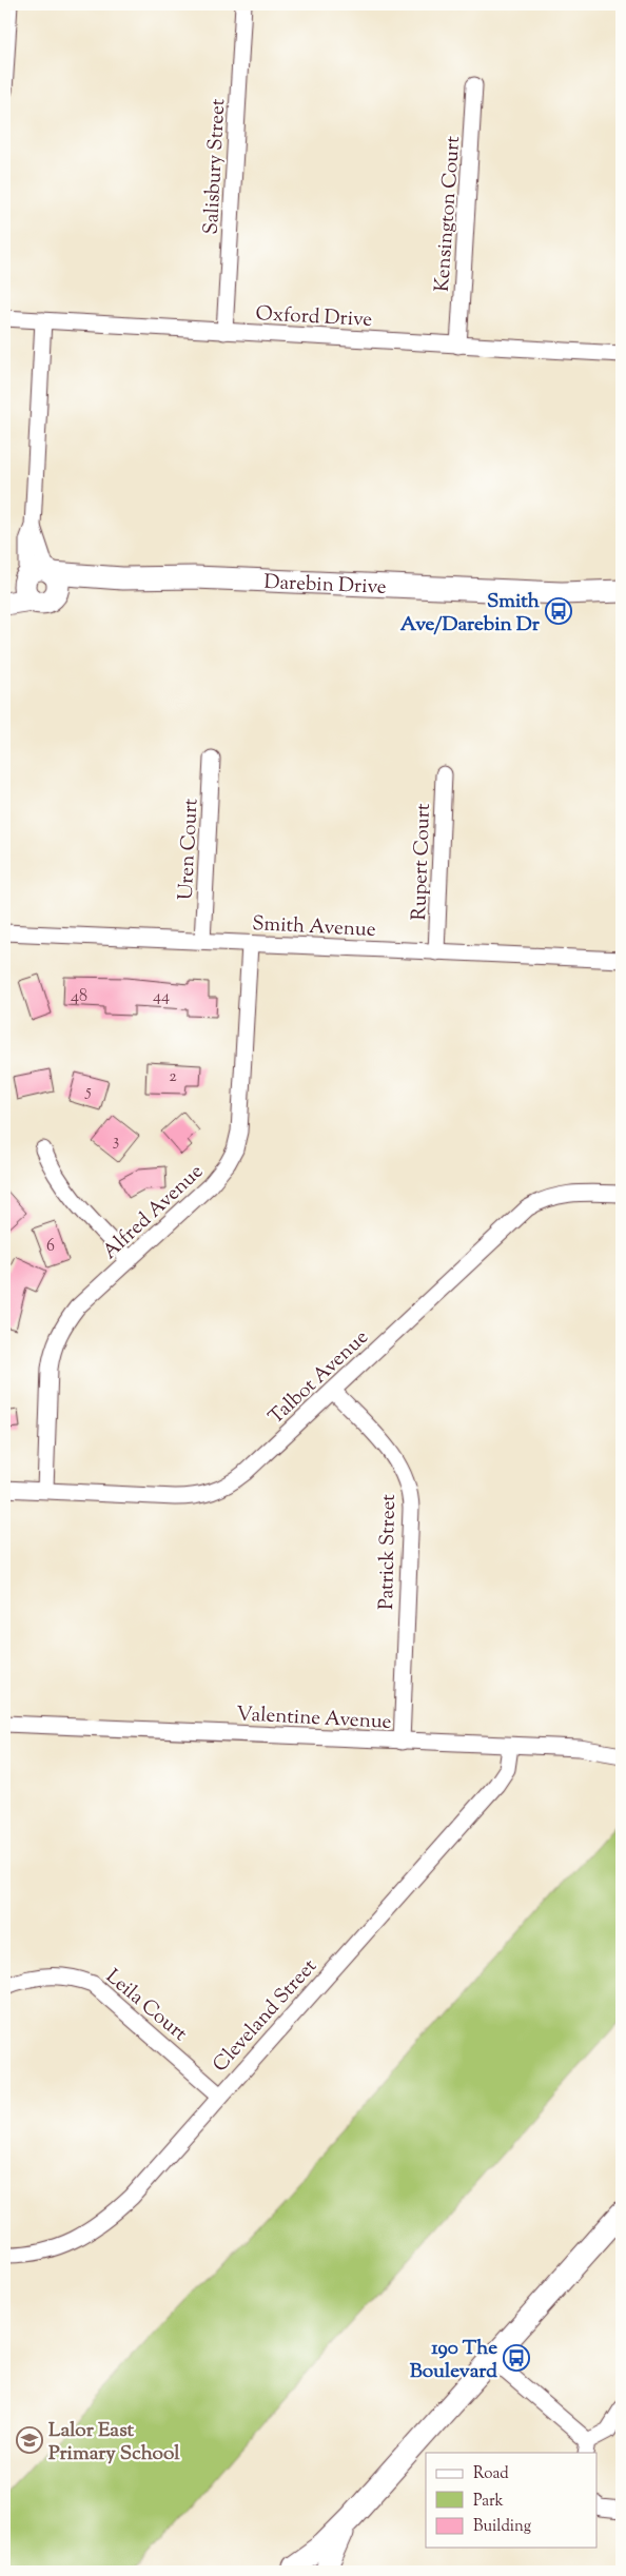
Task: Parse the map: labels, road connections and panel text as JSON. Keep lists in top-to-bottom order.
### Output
{
  "streets": {
    "street": [
      "Salisbury Street",
      "Kensington Court",
      "Oxford Drive",
      "Darebin Drive",
      "Uren Court",
      "Rupert Court",
      "Smith Avenue",
      "Alfred Avenue",
      "Talbot Avenue",
      "Patrick Street",
      "Valentine Avenue",
      "Leila Court",
      "Cleveland Street"
    ]
  },
  "crossings": [
    ["Salisbury Street", "Oxford Drive"],
    ["Kensington Court", "Oxford Drive"],
    ["Uren Court", "Smith Avenue"],
    ["Rupert Court", "Smith Avenue"],
    ["Smith Avenue", "Alfred Avenue"],
    ["Alfred Avenue", "Talbot Avenue"],
    ["Talbot Avenue", "Patrick Street"],
    ["Patrick Street", "Valentine Avenue"],
    ["Valentine Avenue", "Cleveland Street"],
    ["Leila Court", "Cleveland Street"]
  ],
  "places": {
    "bus stop": ["Smith Ave/Darebin Dr", "190 The Boulevard"],
    "school or university": ["Lalor East Primary School"]
  },
  "house_numbers": [
    "48",
    "44",
    "2",
    "5",
    "3",
    "6"
  ],
  "legend": ["Road", "Park", "Building"]
}
